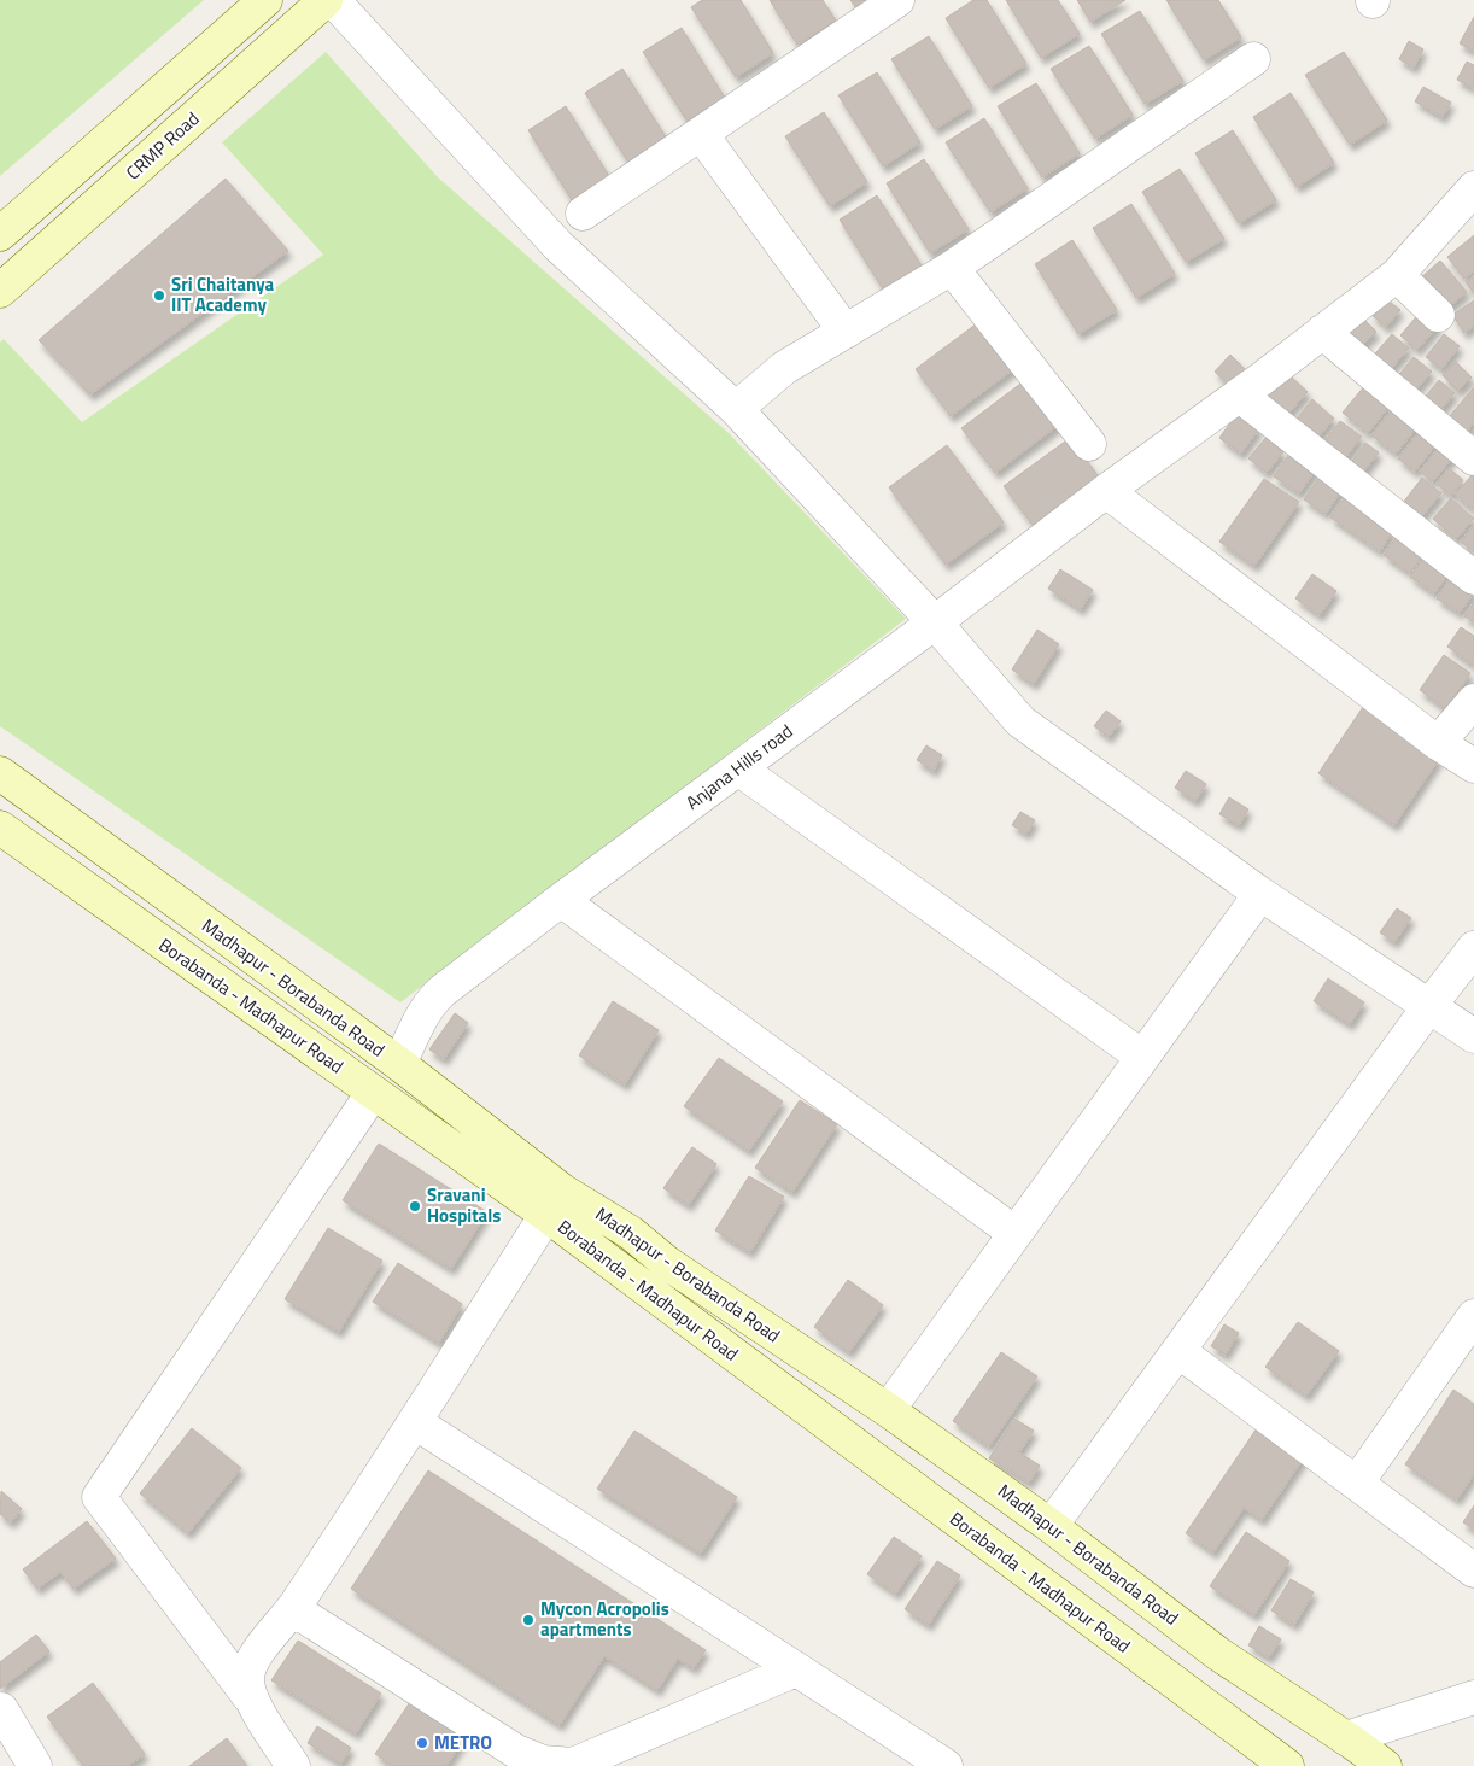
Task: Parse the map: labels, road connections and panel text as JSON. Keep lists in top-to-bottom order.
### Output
{
  "streets": {
    "street": [
      "CRMP Road",
      "Anjana Hills road",
      "Madhapur - Borabanda Road",
      "Borabanda - Madhapur Road"
    ]
  },
  "crossings": [
    ["Anjana Hills road", "Madhapur - Borabanda Road"]
  ],
  "places": [
    "Sri Chaitanya IIT Academy",
    "Sravani Hospitals",
    "Mycon Acropolis apartments",
    "METRO"
  ]
}
